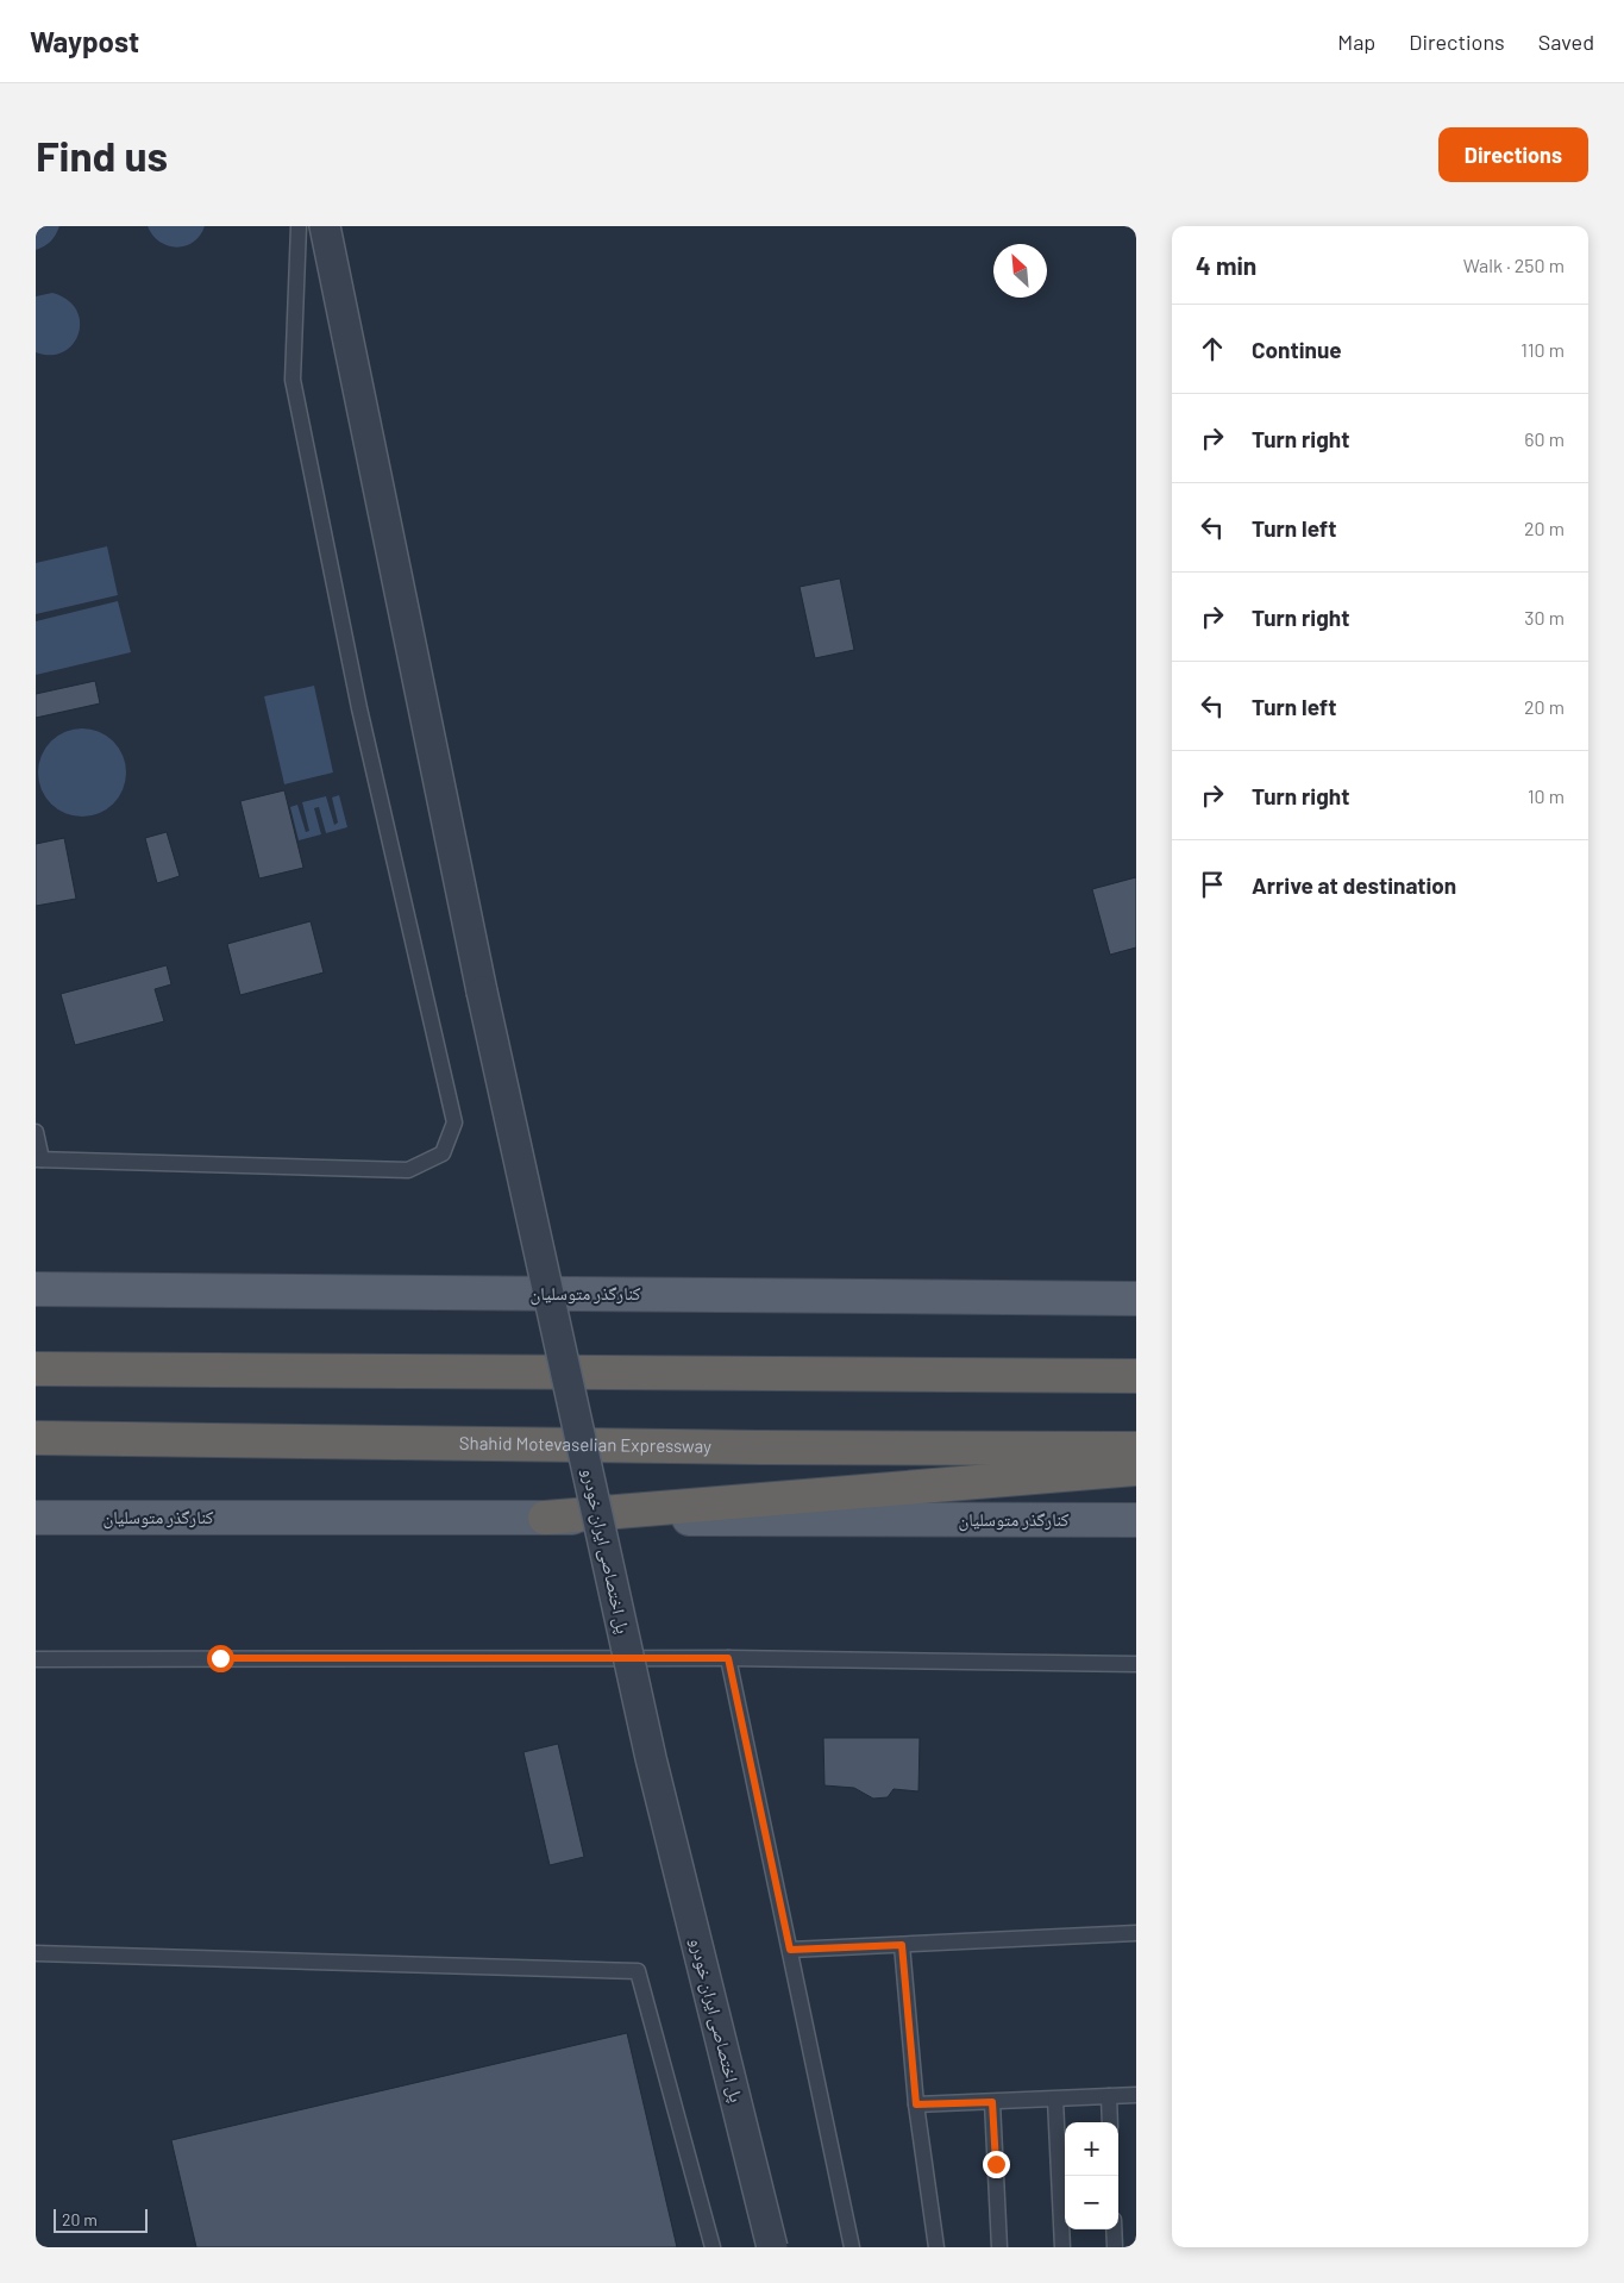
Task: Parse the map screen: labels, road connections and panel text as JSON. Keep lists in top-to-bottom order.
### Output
{
  "streets": {
    "highway": ["Shahid Motevaselian Expressway"],
    "main road": ["کنارگذر متوسلیان"],
    "street": ["پل اختصاصی ایران خودرو"]
  },
  "scale_bar": "20 m",
  "north": "top left",
  "page": {
    "header": "Waypost",
    "nav": ["Map", "Directions", "Saved"],
    "buttons": "Directions",
    "title": "Find us",
    "heading": ["4 min", "Walk · 250 m"],
    "list": [
      ["Continue", "110 m"],
      ["Turn right", "60 m"],
      ["Turn left", "20 m"],
      ["Turn right", "30 m"],
      ["Turn left", "20 m"],
      ["Turn right", "10 m"],
      "Arrive at destination"
    ],
    "map_buttons": ["+", "−"],
    "scale": "20 m"
  }
}
